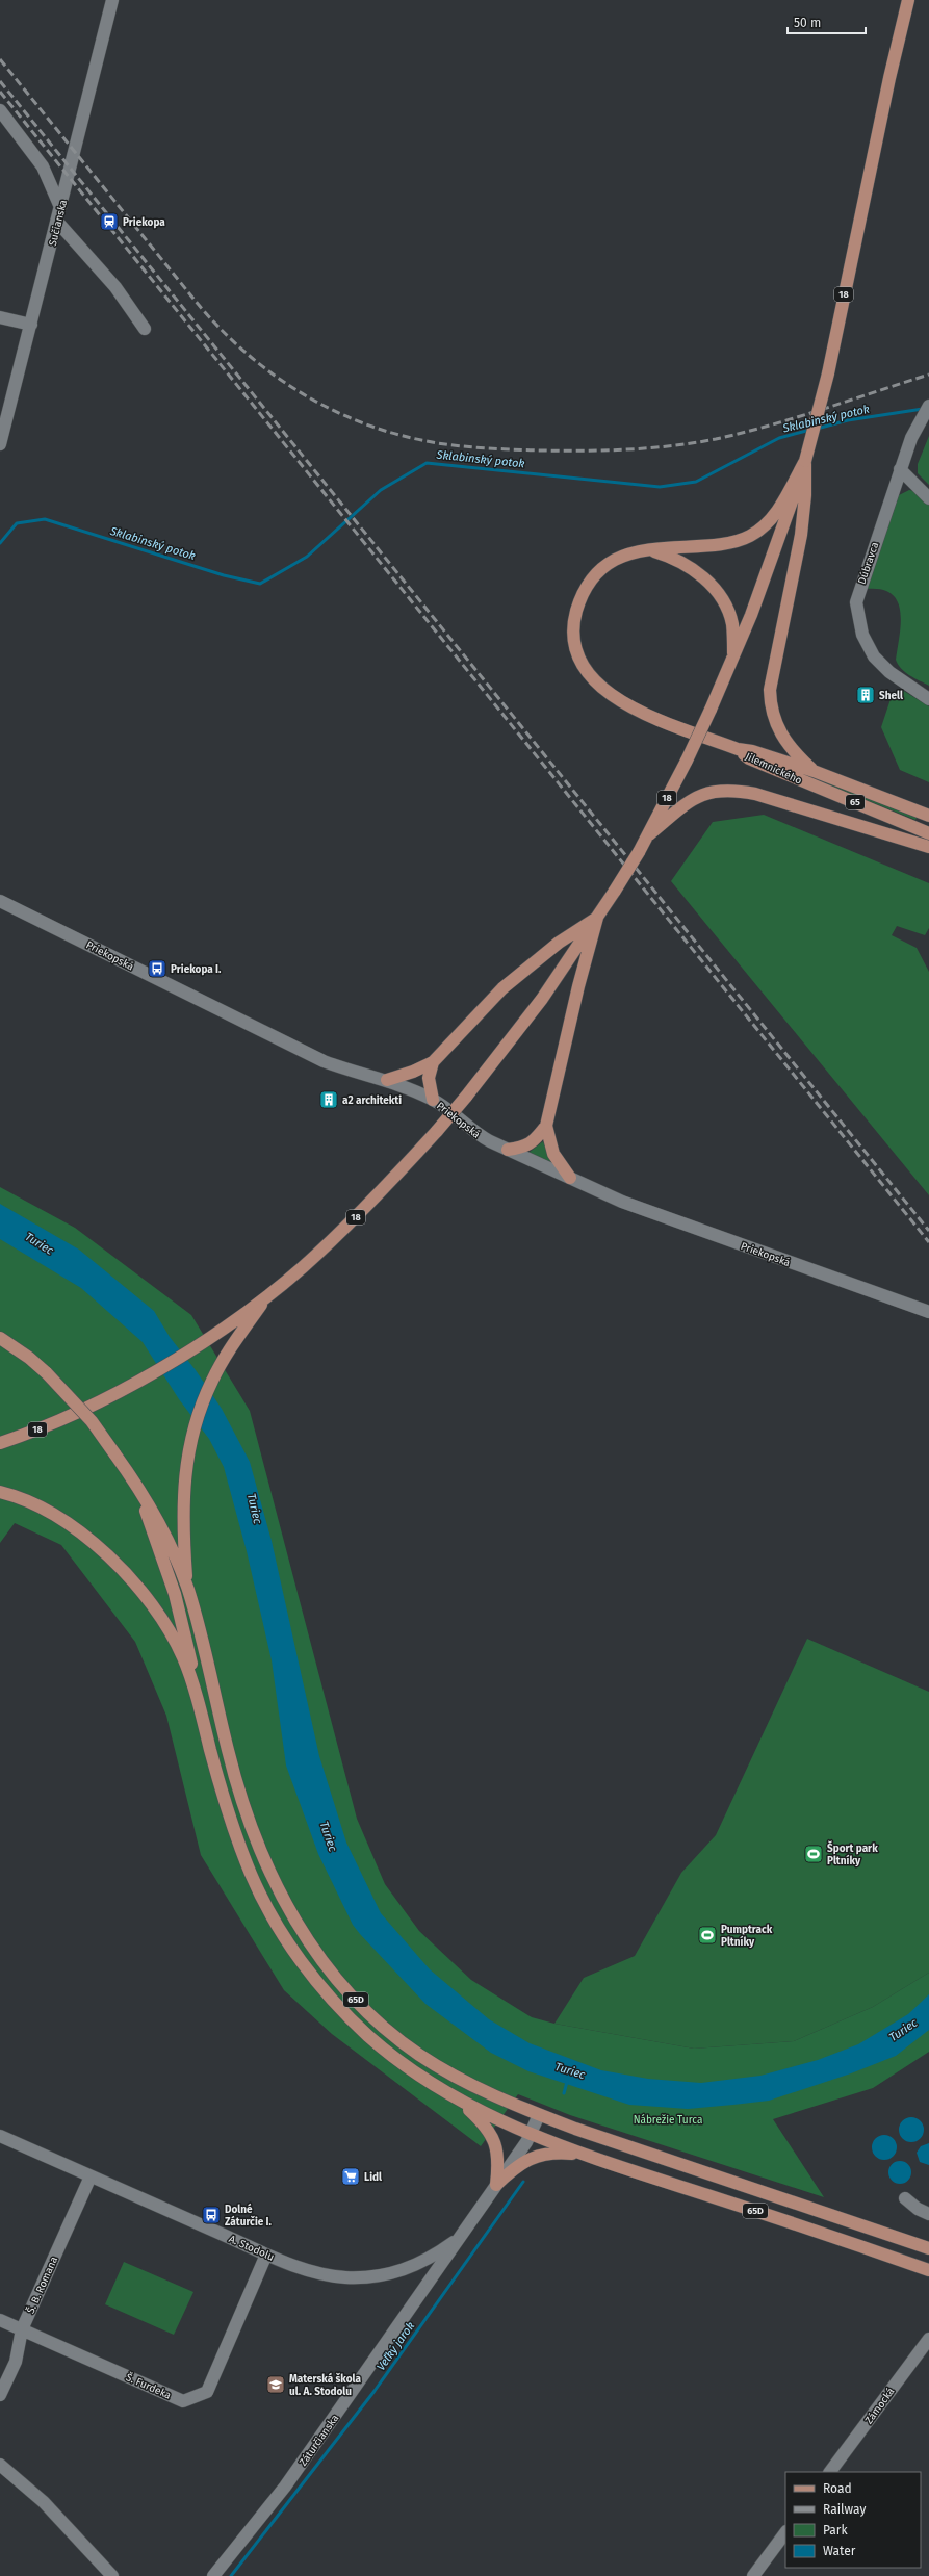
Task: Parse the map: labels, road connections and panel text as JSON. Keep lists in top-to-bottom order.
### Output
{
  "streets": {
    "main road": [
      "18",
      "Jilemnického",
      "65",
      "65D"
    ],
    "street": [
      "Sučianska",
      "Dúbravca",
      "Priekopská",
      "A. Stodolu",
      "Š. B. Romana",
      "Š. Furdeka",
      "Zámocká",
      "Záturčianska"
    ]
  },
  "crossings": [
    ["65D", "Záturčianska"],
    ["A. Stodolu", "Š. B. Romana"],
    ["A. Stodolu", "Š. Furdeka"],
    ["A. Stodolu", "Záturčianska"],
    ["Š. B. Romana", "Š. Furdeka"]
  ],
  "water": ["Sklabinský potok", "Turiec", "Veľký jarok"],
  "parks": ["Nábrežie Turca"],
  "places": {
    "station": ["Priekopa"],
    "building": ["Shell", "a2 architekti"],
    "bus stop": ["Priekopa I.", "Dolné Záturčie I."],
    "sports": ["Šport park Pltníky", "Pumptrack Pltníky"],
    "supermarket": ["Lidl"],
    "school or university": ["Materská škola ul. A. Stodolu"]
  },
  "legend": [
    "Road",
    "Railway",
    "Park",
    "Water"
  ],
  "scale_bar": "50 m"
}
